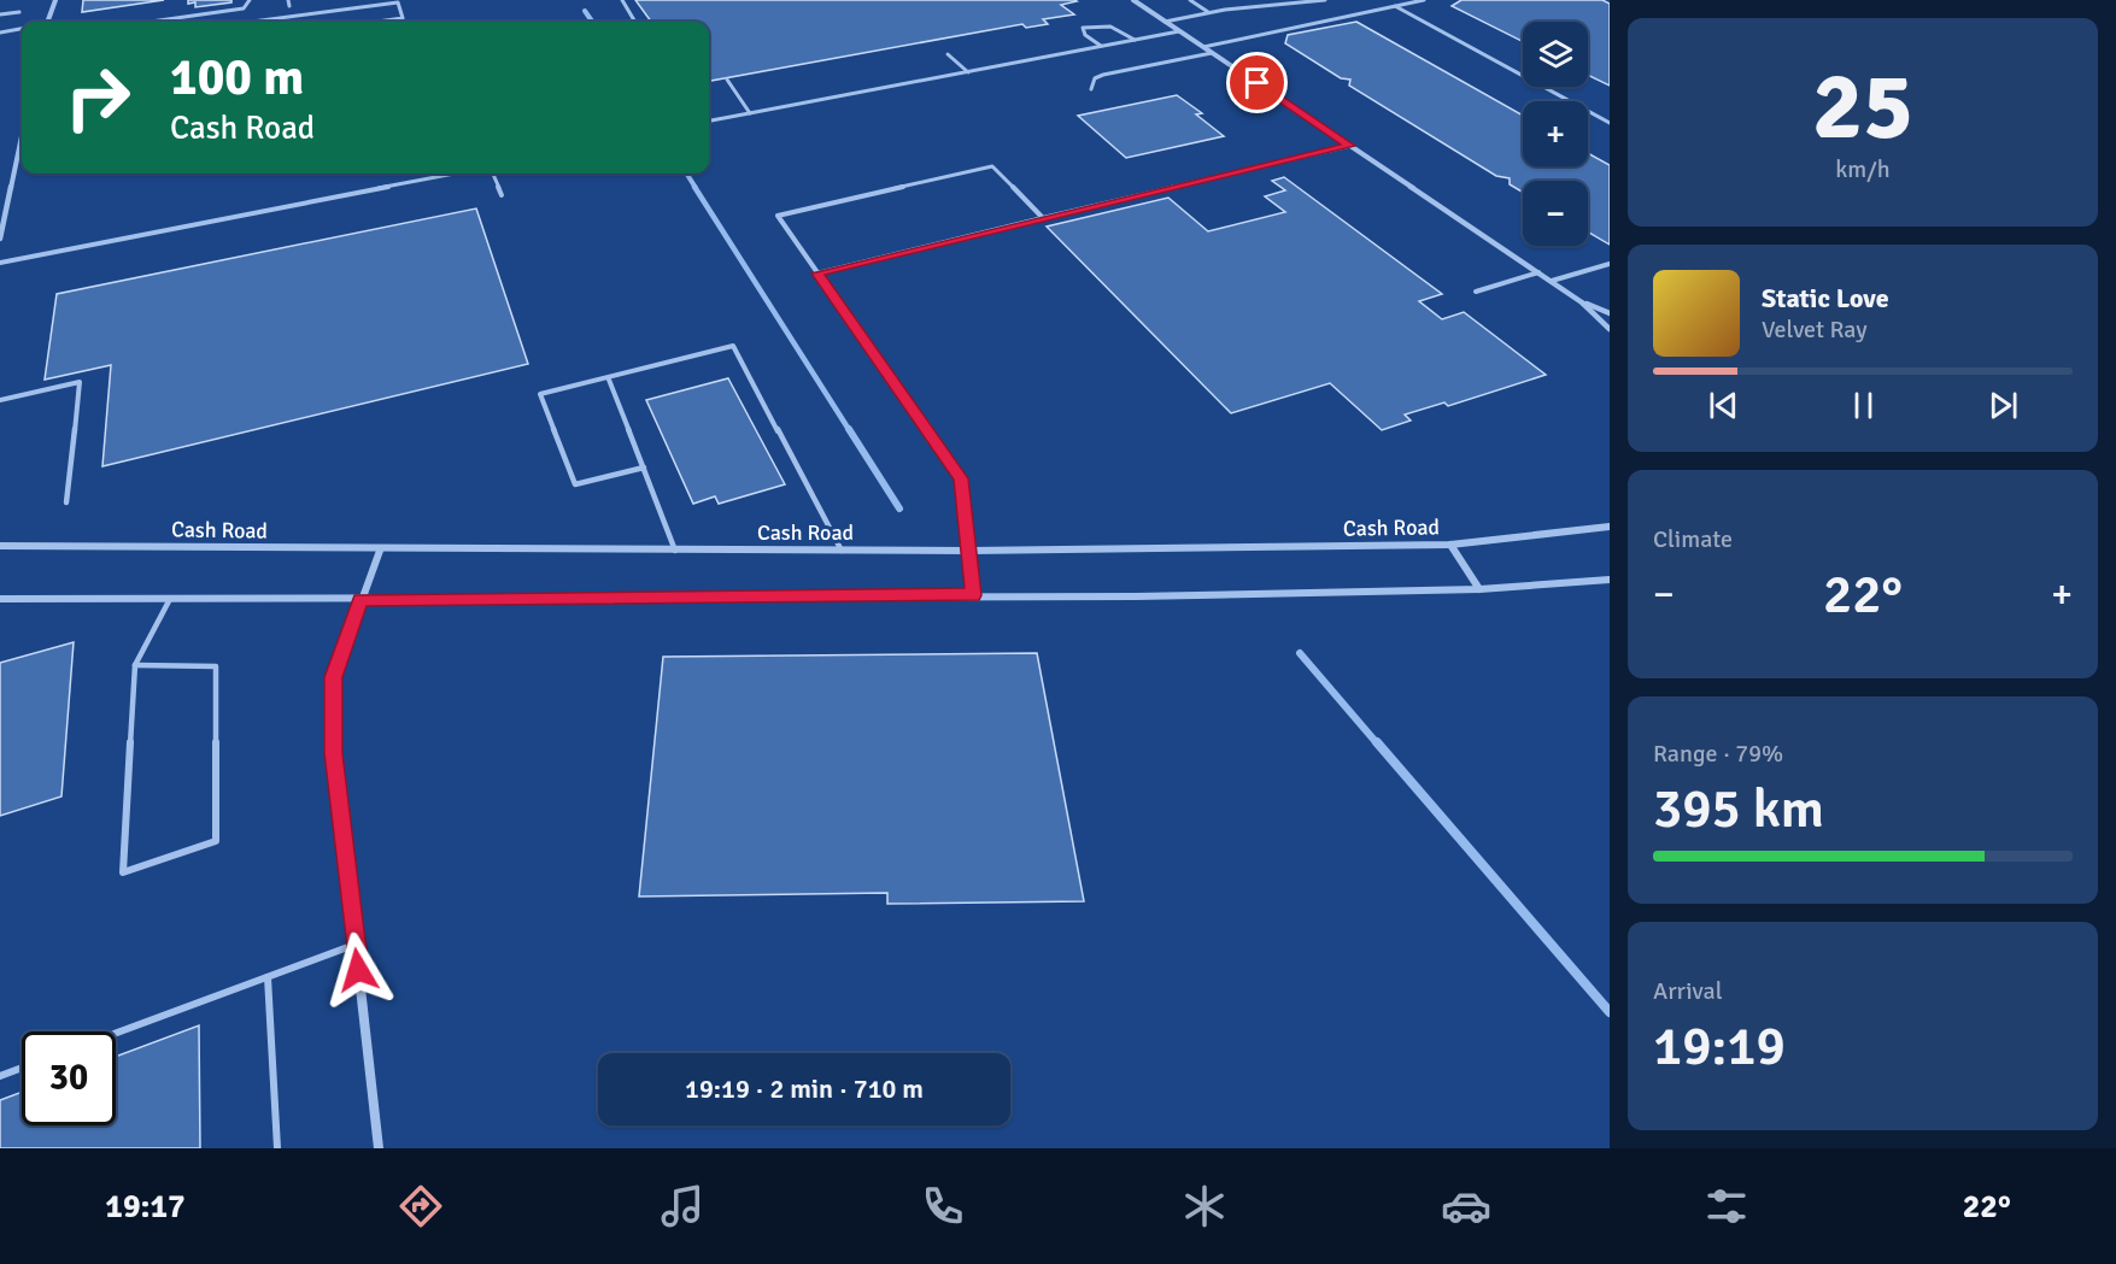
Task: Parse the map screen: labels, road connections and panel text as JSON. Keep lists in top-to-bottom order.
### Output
{
  "streets": {
    "street": ["Cash Road"]
  },
  "page": {
    "tile": [
      ["25", "km/h"],
      "Climate",
      ["Range · 79%", "395 km"],
      ["Arrival", "19:19"]
    ],
    "map_buttons": ["+", "−"],
    "turn": ["100 m", "Cash Road"],
    "song": ["Static Love", "Velvet Ray"],
    "heat": ["−", "22°", "+"],
    "limit": "30",
    "trip": "19:19 · 2 min · 710 m",
    "tabs": ["19:17", "22°"]
  }
}
